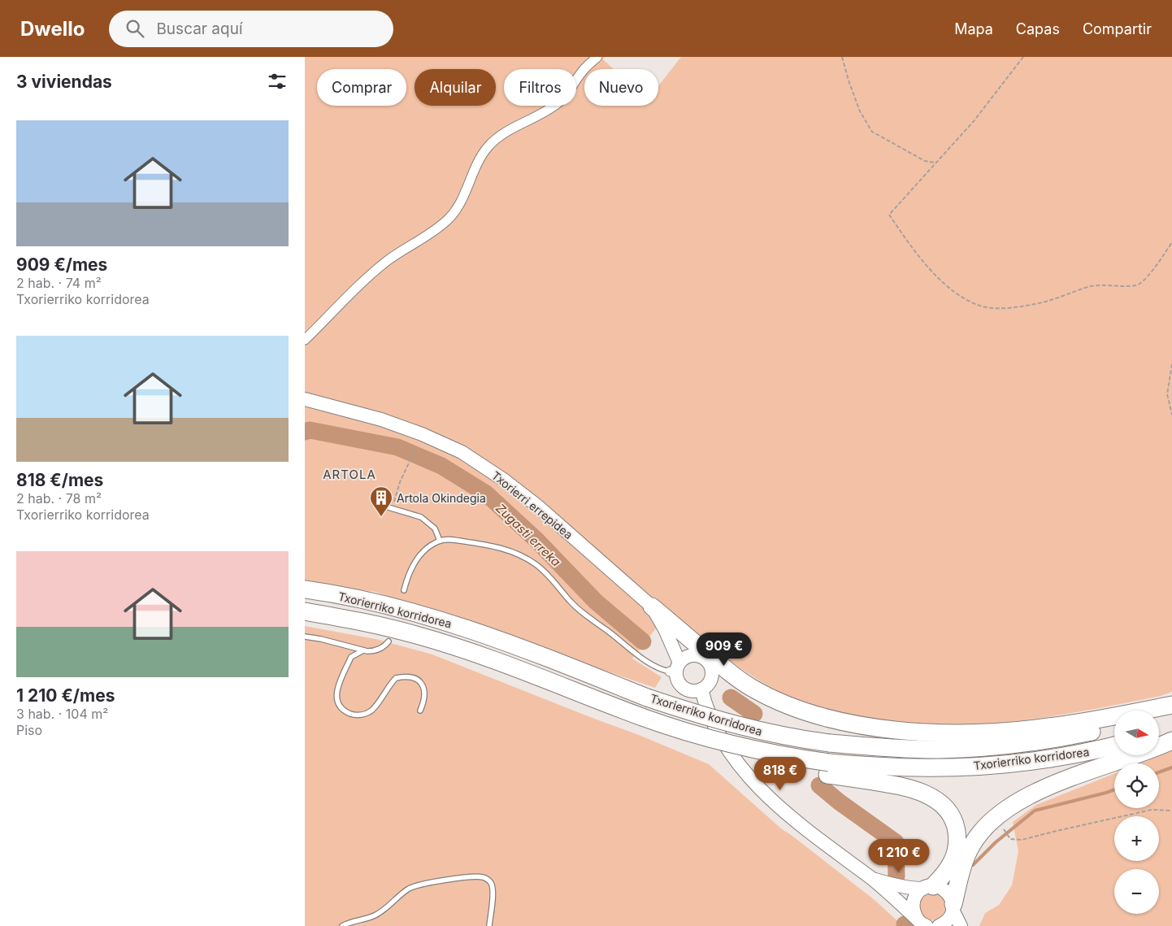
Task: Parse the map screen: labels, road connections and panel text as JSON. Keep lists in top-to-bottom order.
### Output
{
  "streets": {
    "highway": ["Txorierriko korridorea"],
    "main road": ["Txorierri errepidea"]
  },
  "districts": ["ARTOLA"],
  "water": ["Zugasti erreka"],
  "places": {
    "building": ["Artola Okindegia"]
  },
  "north": "right",
  "page": {
    "header": "Dwello",
    "search": "Buscar aquí",
    "nav": ["Mapa", "Capas", "Compartir"],
    "heading": "3 viviendas",
    "chip": [
      "Comprar",
      "Alquilar",
      "Filtros",
      "Nuevo"
    ],
    "list": [
      {
        "name": "909 €/mes",
        "note": "2 hab. · 74 m² · Txorierriko korridorea"
      },
      {
        "name": "818 €/mes",
        "note": "2 hab. · 78 m² · Txorierriko korridorea"
      },
      {
        "name": "1 210 €/mes",
        "note": "3 hab. · 104 m² · Piso"
      }
    ],
    "price": ["909 €", "818 €", "1 210 €"],
    "map_buttons": ["+", "−"]
  }
}
